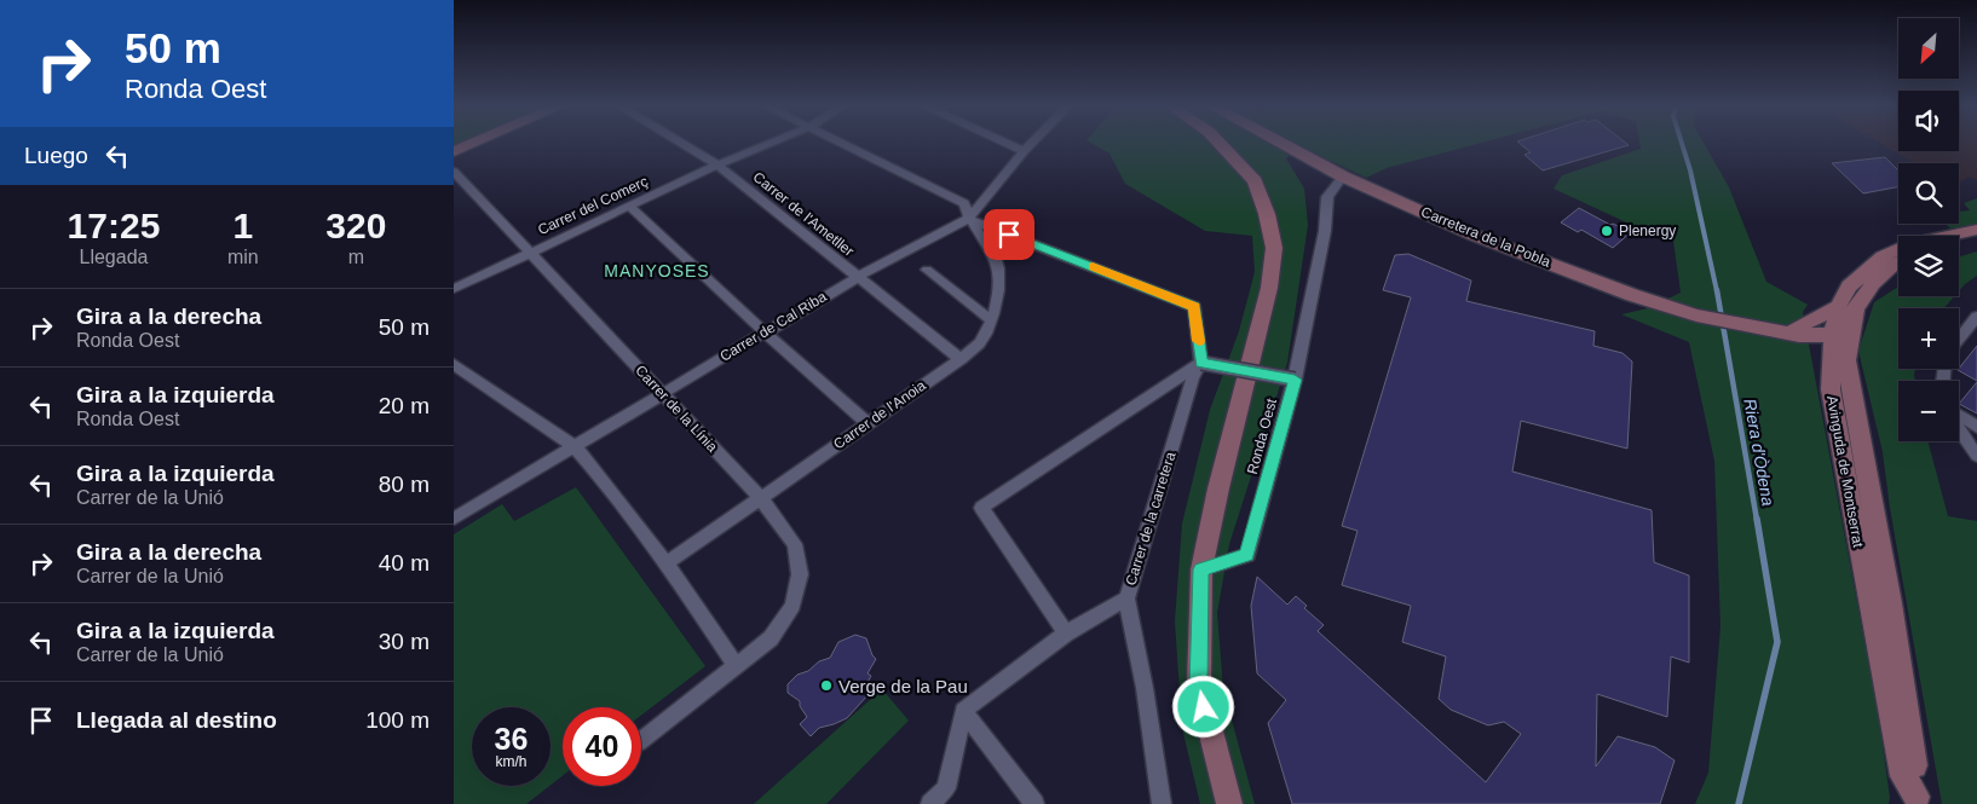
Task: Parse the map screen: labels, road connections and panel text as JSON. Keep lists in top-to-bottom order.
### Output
{
  "streets": {
    "street": [
      "Carrer del Comerç",
      "Carrer de l'Ametller",
      "Carretera de la Pobla",
      "Carrer de Cal Riba",
      "Carrer de la Línia",
      "Carrer de l'Anoia",
      "Ronda Oest",
      "Avinguda de Montserrat",
      "Carrer de la carretera"
    ]
  },
  "crossings": [
    ["Carrer del Comerç", "Carrer de l'Ametller"],
    ["Carrer del Comerç", "Carrer de la Línia"],
    ["Carrer de l'Ametller", "Carrer de Cal Riba"],
    ["Carrer de l'Ametller", "Carrer de l'Anoia"],
    ["Carretera de la Pobla", "Ronda Oest"],
    ["Carretera de la Pobla", "Avinguda de Montserrat"],
    ["Carrer de Cal Riba", "Carrer de la Línia"],
    ["Carrer de Cal Riba", "Carrer de l'Anoia"],
    ["Carrer de la Línia", "Carrer de l'Anoia"]
  ],
  "districts": ["MANYOSES"],
  "water": ["Riera d'Òdena"],
  "places": ["Plenergy", "Verge de la Pau"],
  "north": "bottom left",
  "page": {
    "turn": ["50 m", "Ronda Oest"],
    "map_buttons": ["+", "−"],
    "then": "Luego",
    "eta": [
      "17:25",
      "Llegada",
      "1",
      "min",
      "320",
      "m"
    ],
    "list": [
      {
        "name": "Gira a la derecha",
        "note": "Ronda Oest",
        "value": "50 m"
      },
      {
        "name": "Gira a la izquierda",
        "note": "Ronda Oest",
        "value": "20 m"
      },
      {
        "name": "Gira a la izquierda",
        "note": "Carrer de la Unió",
        "value": "80 m"
      },
      {
        "name": "Gira a la derecha",
        "note": "Carrer de la Unió",
        "value": "40 m"
      },
      {
        "name": "Gira a la izquierda",
        "note": "Carrer de la Unió",
        "value": "30 m"
      },
      {
        "name": "Llegada al destino",
        "value": "100 m"
      }
    ],
    "speed": "36 km/h",
    "limit": "40"
  }
}
